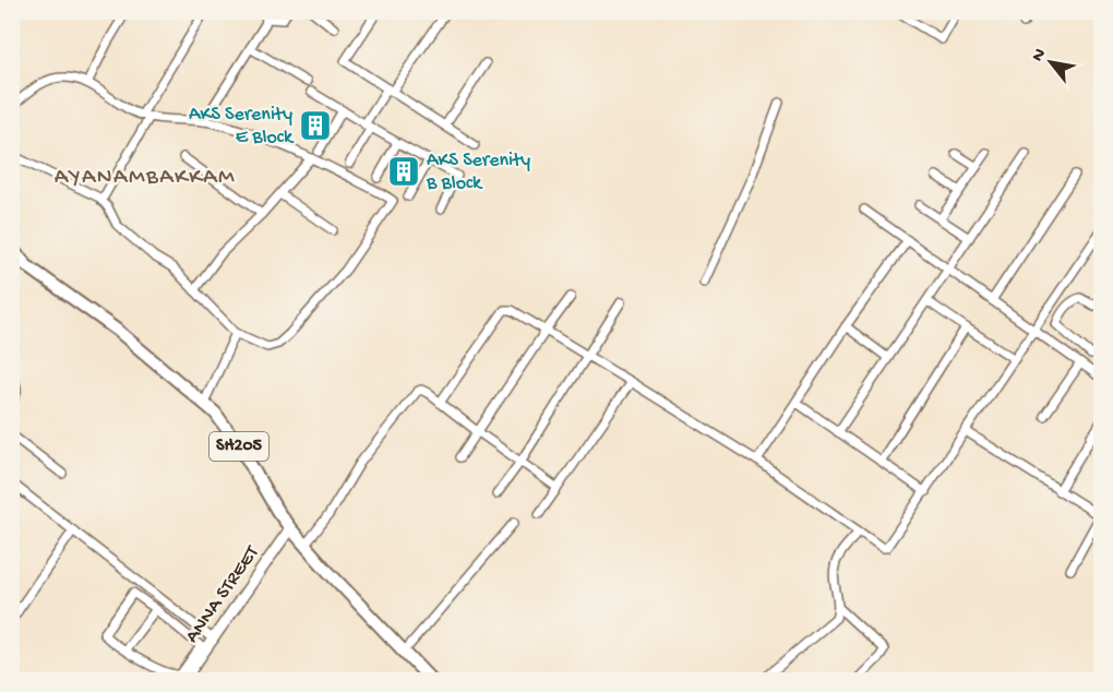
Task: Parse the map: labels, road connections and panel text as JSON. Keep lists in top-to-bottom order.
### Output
{
  "streets": {
    "main road": ["SH205"],
    "street": ["ANNA STREET"]
  },
  "crossings": [
    ["SH205", "ANNA STREET"]
  ],
  "districts": ["AYANAMBAKKAM"],
  "places": {
    "building": ["AKS Serenity E Block", "AKS Serenity B Block"]
  },
  "north": "top left"
}
